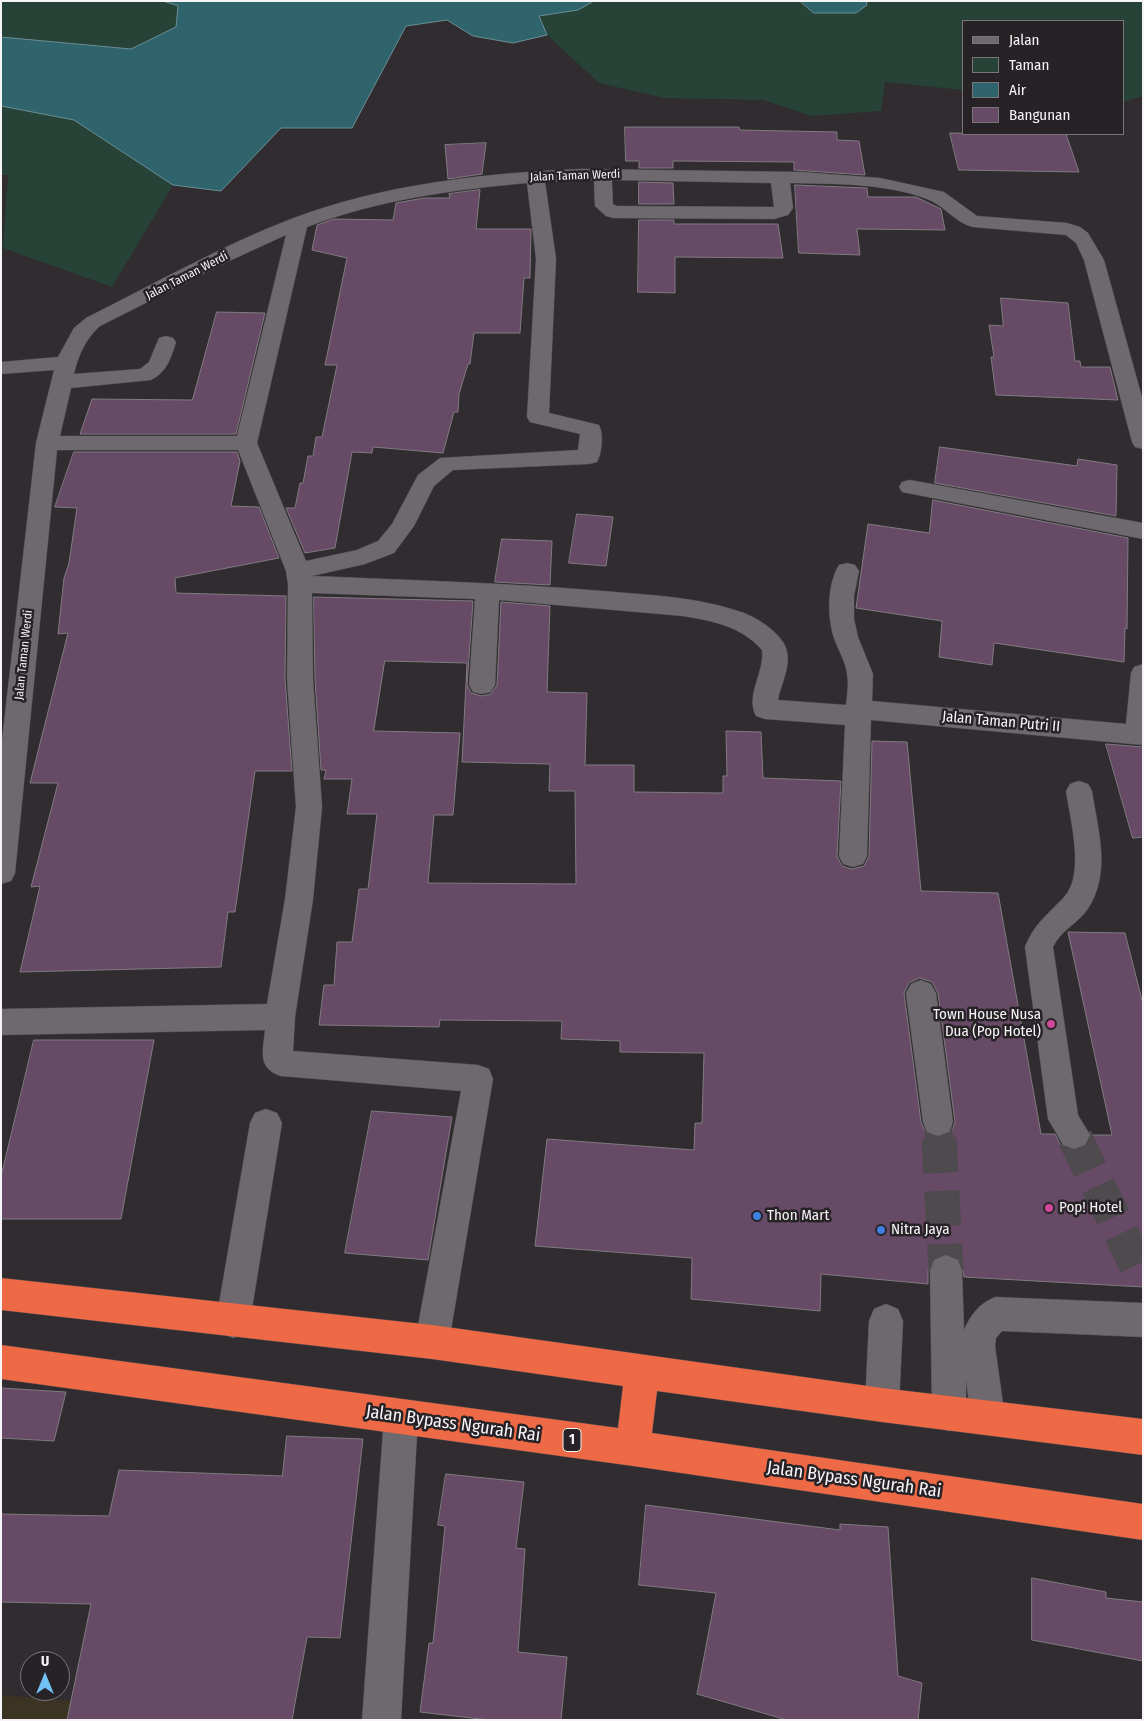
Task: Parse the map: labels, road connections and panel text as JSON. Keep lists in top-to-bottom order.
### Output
{
  "streets": {
    "highway": ["Jalan Bypass Ngurah Rai", "1"],
    "street": ["Jalan Taman Werdi", "Jalan Taman Putri II"]
  },
  "places": [
    "Town House Nusa Dua (Pop Hotel)",
    "Pop! Hotel",
    "Thon Mart",
    "Nitra Jaya"
  ],
  "legend": [
    "Jalan",
    "Taman",
    "Air",
    "Bangunan"
  ],
  "north": "top"
}
